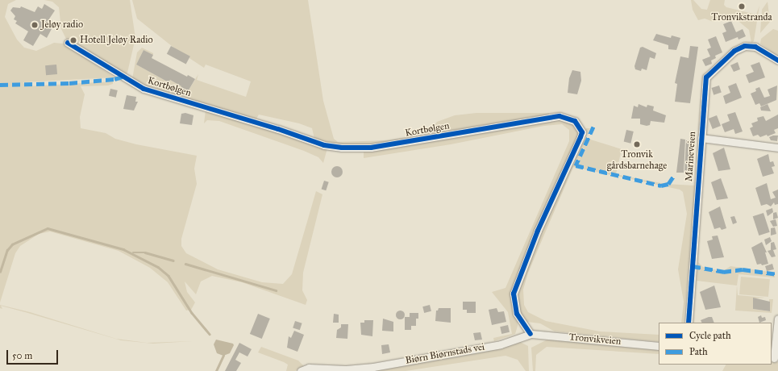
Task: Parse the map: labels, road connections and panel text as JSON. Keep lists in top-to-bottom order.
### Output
{
  "streets": {
    "street": [
      "Kortbølgen",
      "Marineveien",
      "Tronvikveien",
      "Biørn Biørnstads vei"
    ]
  },
  "crossings": [
    ["Kortbølgen", "Tronvikveien"],
    ["Kortbølgen", "Biørn Biørnstads vei"],
    ["Tronvikveien", "Biørn Biørnstads vei"]
  ],
  "places": [
    "Tronvikstranda",
    "Jeløy radio",
    "Hotell Jeløy Radio",
    "Tronvik gårdsbarnehage"
  ],
  "legend": ["Cycle path", "Path"],
  "scale_bar": "50 m"
}
